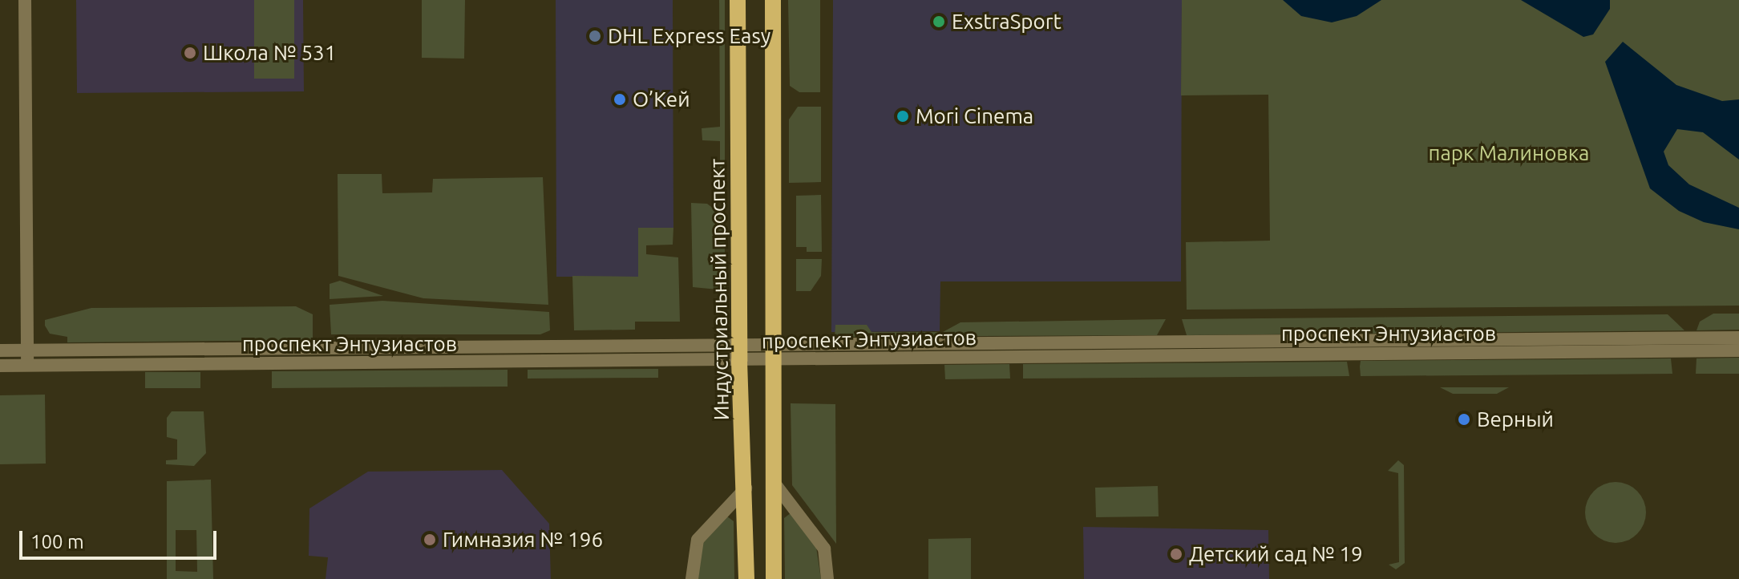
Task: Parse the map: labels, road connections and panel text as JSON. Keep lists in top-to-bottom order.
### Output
{
  "streets": {
    "main road": ["Индустриальный проспект"],
    "street": ["проспект Энтузиастов"]
  },
  "crossings": [
    ["Индустриальный проспект", "проспект Энтузиастов"]
  ],
  "parks": ["парк Малиновка"],
  "places": [
    "ExstraSport",
    "DHL Express Easy",
    "Школа № 531",
    "О’Кей",
    "Mori Cinema",
    "Верный",
    "Гимназия № 196",
    "Детский сад № 19"
  ],
  "scale_bar": "100 m"
}
